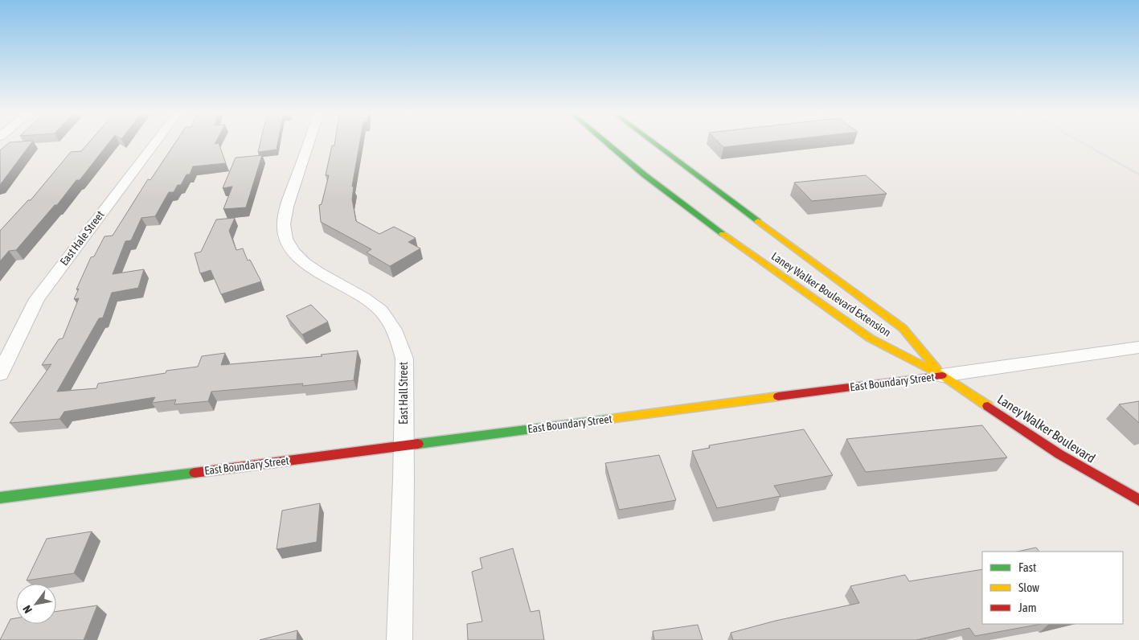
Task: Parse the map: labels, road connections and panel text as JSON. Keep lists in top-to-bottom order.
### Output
{
  "streets": {
    "main road": ["Laney Walker Boulevard Extension", "East Boundary Street", "Laney Walker Boulevard"],
    "street": ["East Hale Street", "East Hall Street"]
  },
  "crossings": [
    ["Laney Walker Boulevard Extension", "East Boundary Street"],
    ["Laney Walker Boulevard Extension", "Laney Walker Boulevard"],
    ["East Boundary Street", "East Hall Street"],
    ["East Boundary Street", "Laney Walker Boulevard"]
  ],
  "legend": ["Fast", "Slow", "Jam"],
  "north": "bottom left"
}
